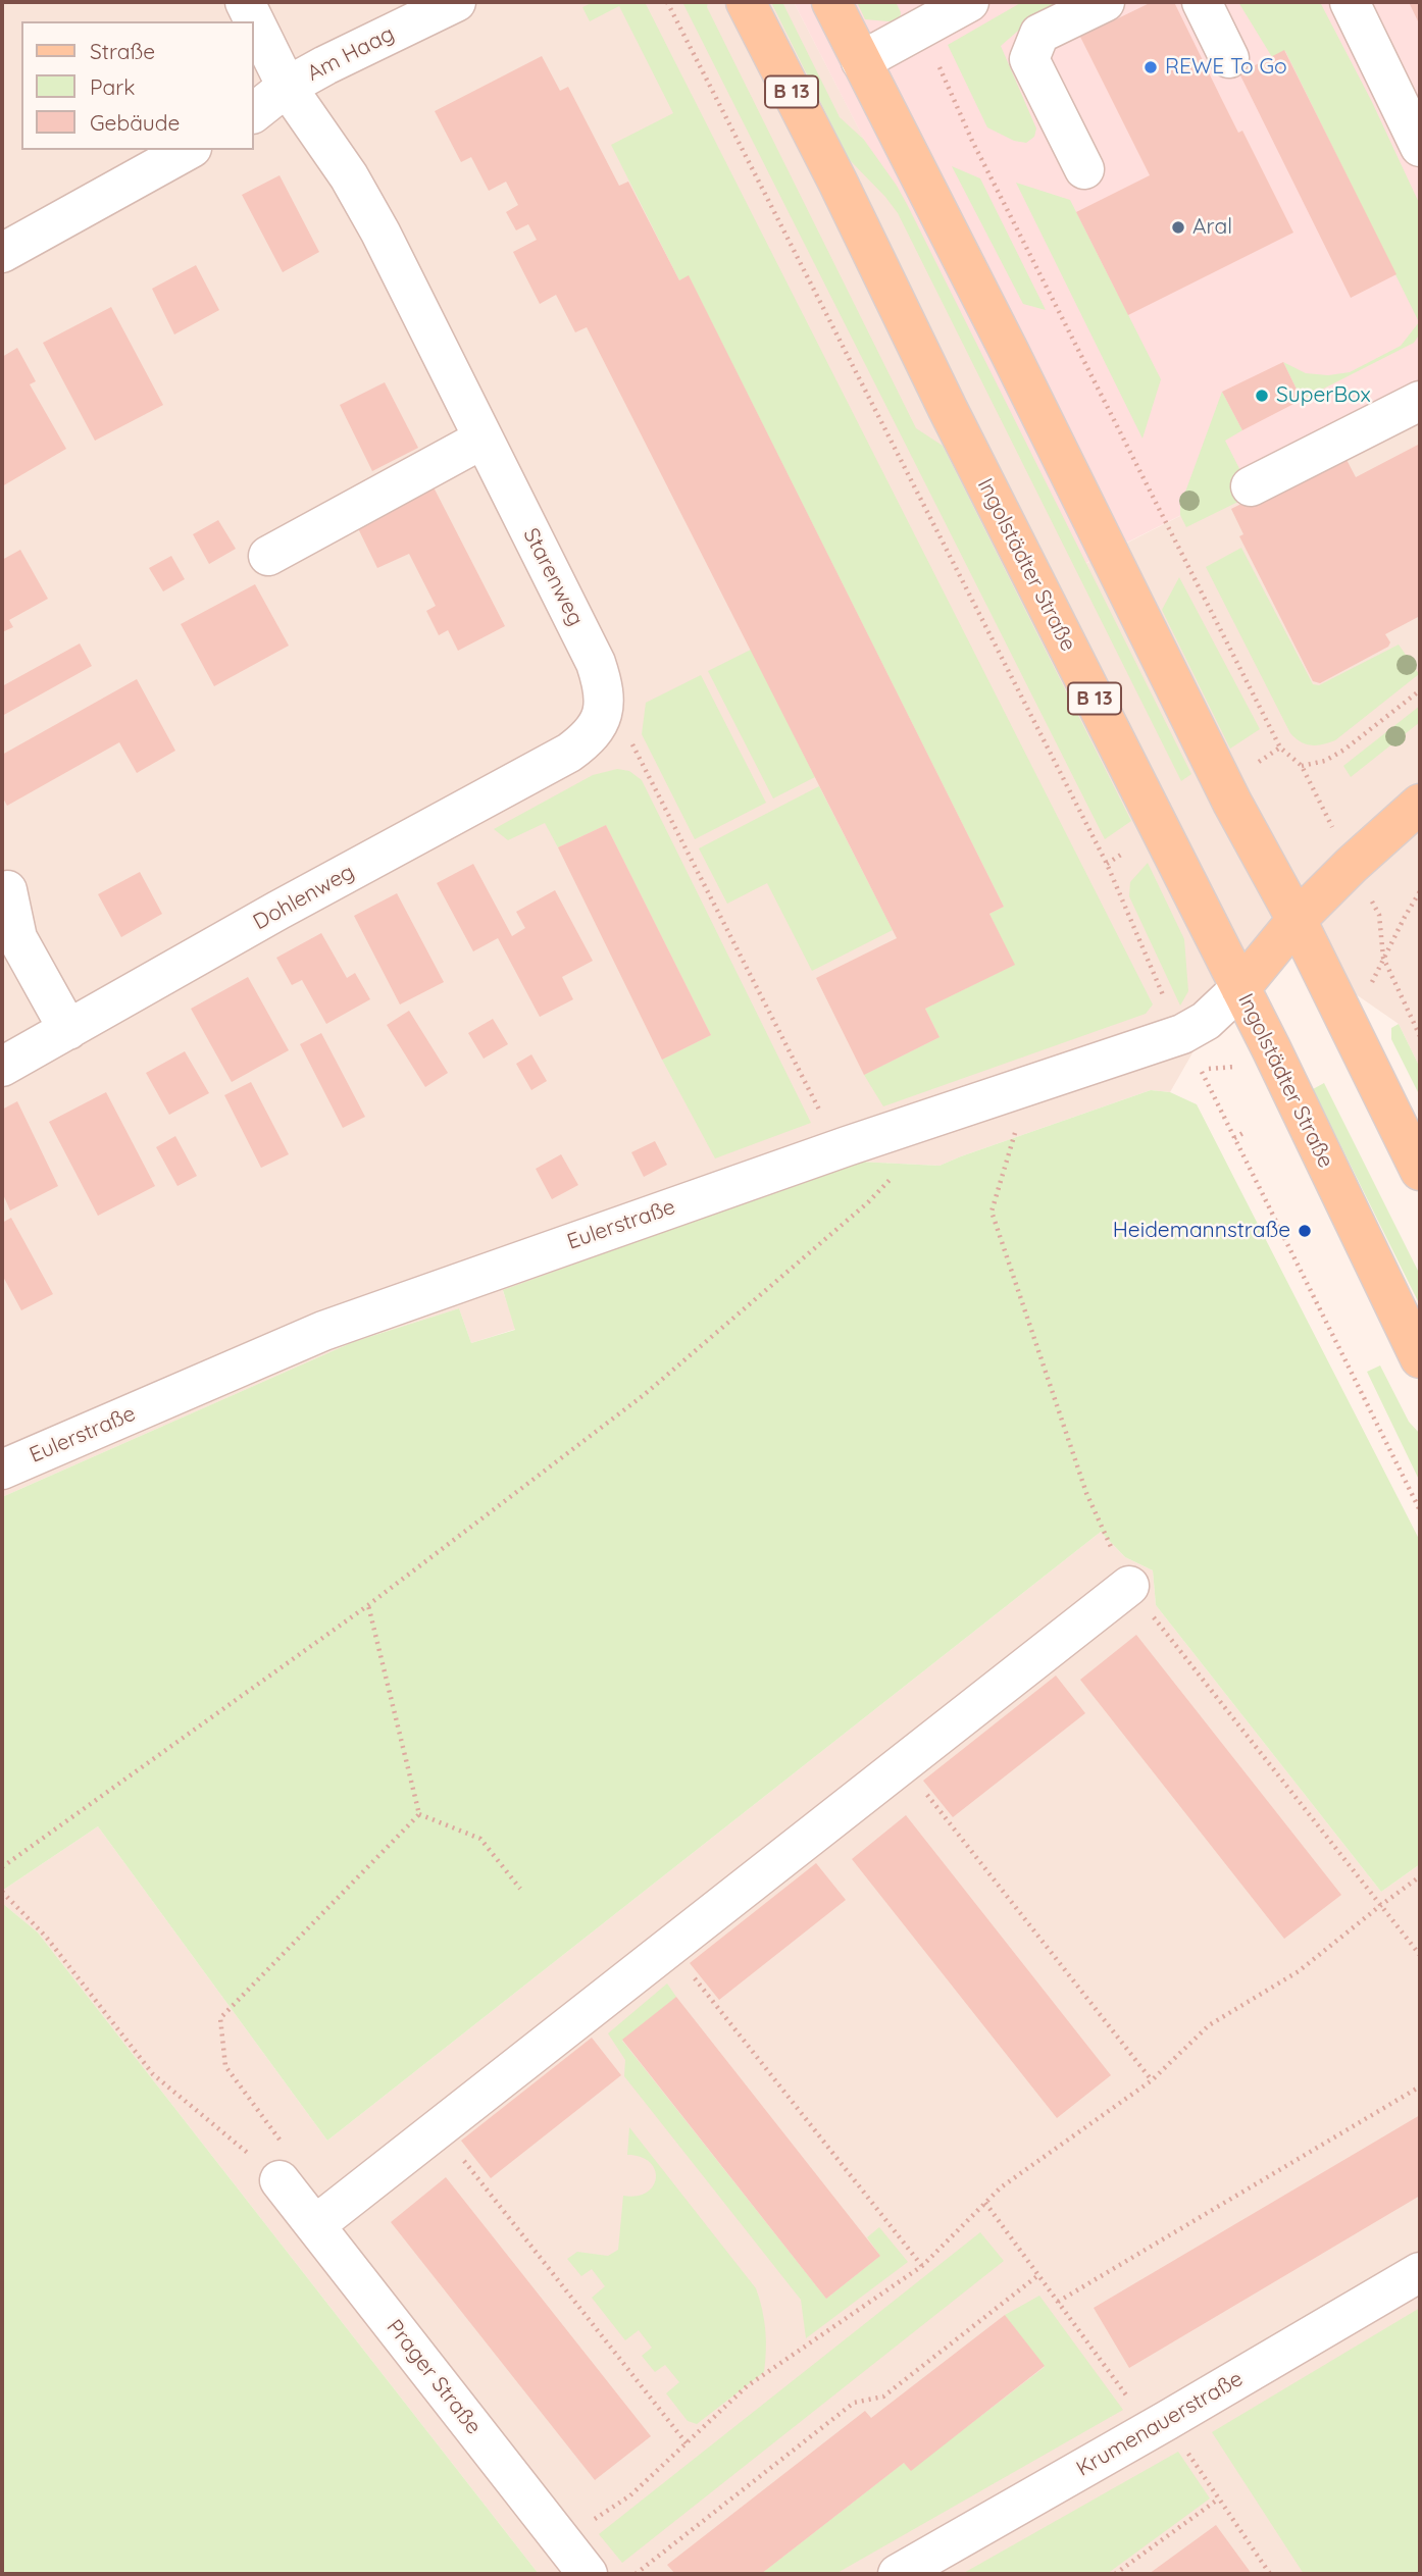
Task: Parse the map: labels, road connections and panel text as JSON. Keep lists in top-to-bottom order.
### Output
{
  "streets": {
    "main road": ["B 13", "Ingolstädter Straße"],
    "street": [
      "Am Haag",
      "Starenweg",
      "Dohlenweg",
      "Eulerstraße",
      "Prager Straße",
      "Krumenauerstraße"
    ]
  },
  "crossings": [
    ["Am Haag", "Starenweg"],
    ["Ingolstädter Straße", "Eulerstraße"],
    ["Starenweg", "Dohlenweg"]
  ],
  "places": [
    "REWE To Go",
    "Aral",
    "SuperBox",
    "Heidemannstraße"
  ],
  "legend": ["Straße", "Park", "Gebäude"]
}
